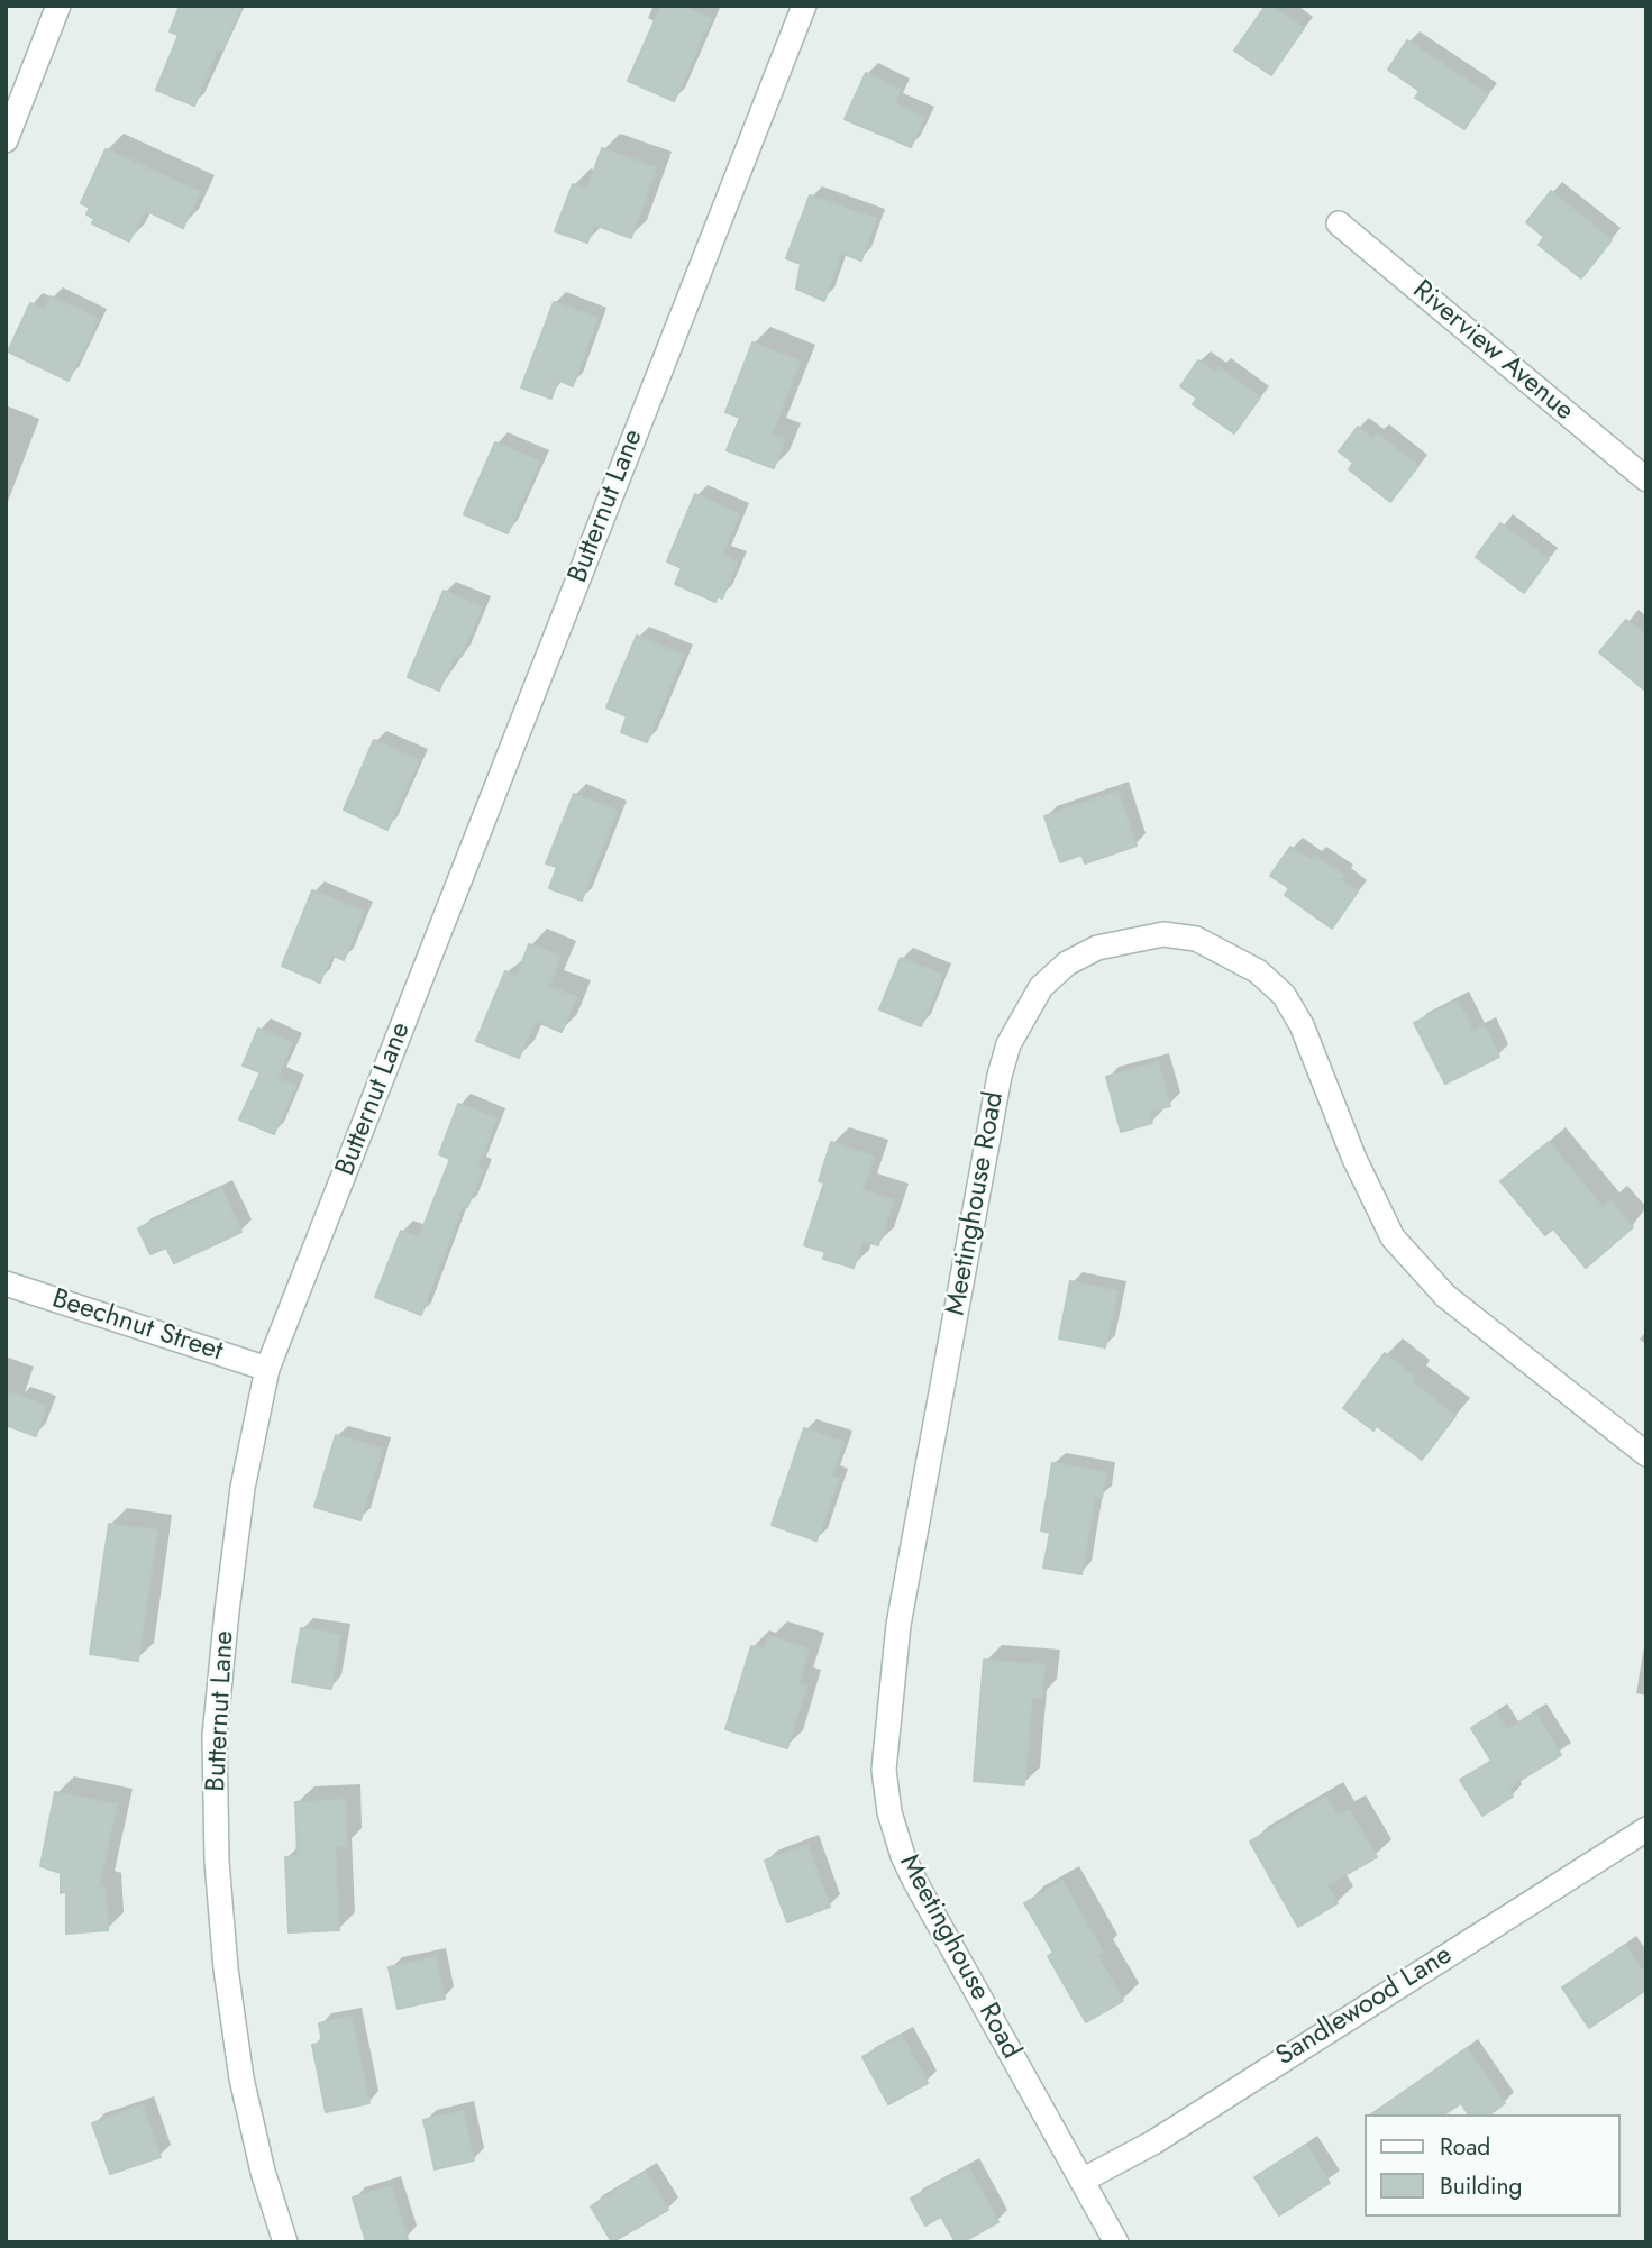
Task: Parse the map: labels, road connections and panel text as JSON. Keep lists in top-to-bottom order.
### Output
{
  "streets": {
    "street": [
      "Riverview Avenue",
      "Butternut Lane",
      "Meetinghouse Road",
      "Beechnut Street",
      "Sandlewood Lane"
    ]
  },
  "crossings": [
    ["Butternut Lane", "Beechnut Street"],
    ["Meetinghouse Road", "Sandlewood Lane"]
  ],
  "legend": ["Road", "Building"]
}
